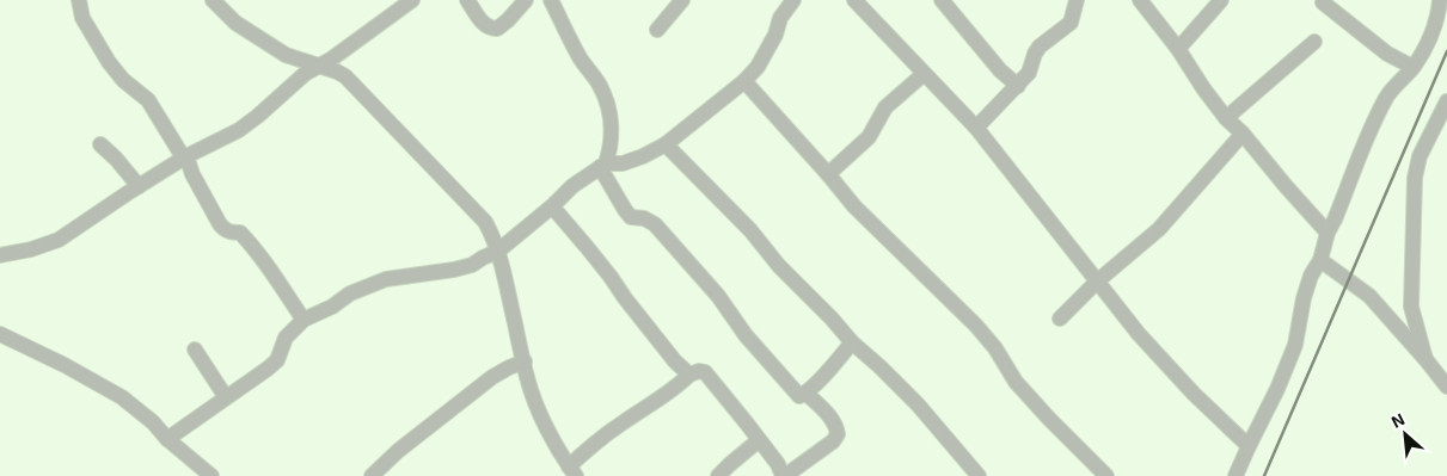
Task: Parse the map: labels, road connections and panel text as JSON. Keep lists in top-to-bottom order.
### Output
{
  "north": "top left"
}
